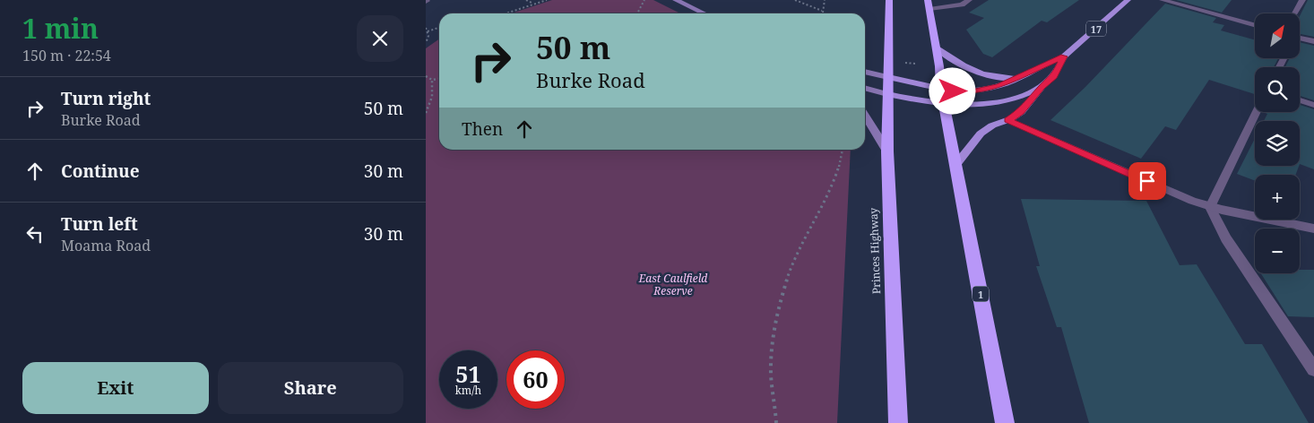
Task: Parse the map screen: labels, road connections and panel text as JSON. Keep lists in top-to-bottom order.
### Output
{
  "streets": {
    "highway": ["Princes Highway", "1"],
    "main road": ["17"]
  },
  "crossings": [
    ["17", "Princes Highway"],
    ["17", "1"]
  ],
  "parks": ["East Caulfield Reserve"],
  "north": "top right",
  "page": {
    "heading": ["1 min", "150 m · 22:54"],
    "map_buttons": ["+", "−"],
    "turn": ["50 m", "Burke Road"],
    "list": [
      {
        "name": "Turn right",
        "note": "Burke Road",
        "value": "50 m"
      },
      {
        "name": "Continue",
        "value": "30 m"
      },
      {
        "name": "Turn left",
        "note": "Moama Road",
        "value": "30 m"
      }
    ],
    "then": "Then",
    "speed": "51 km/h",
    "limit": "60",
    "buttons": ["Exit", "Share"]
  }
}
